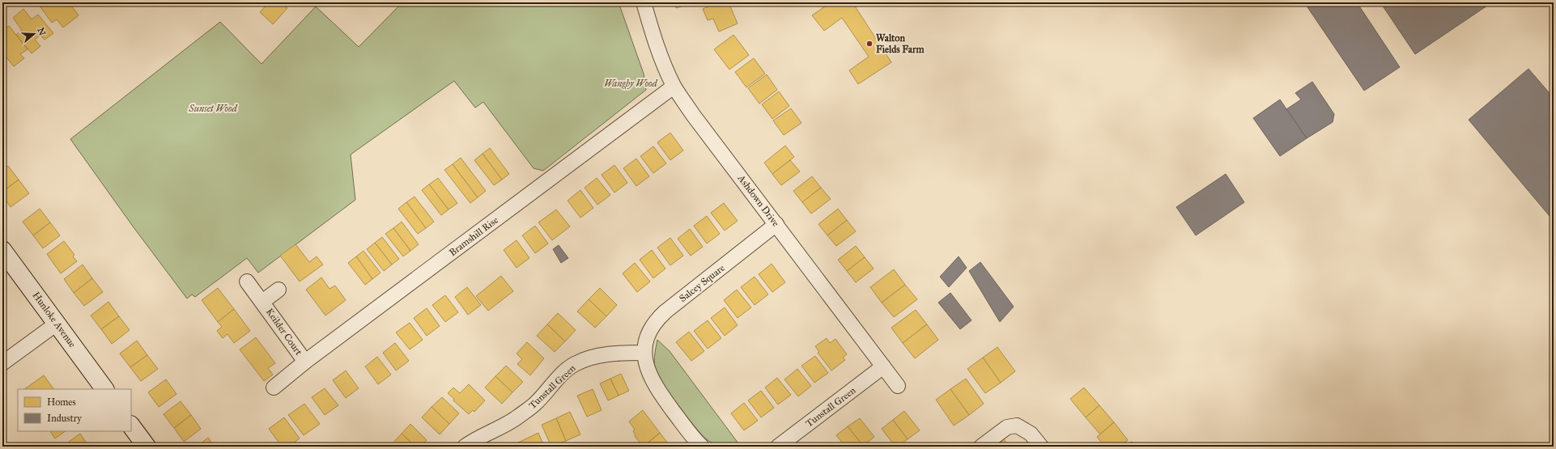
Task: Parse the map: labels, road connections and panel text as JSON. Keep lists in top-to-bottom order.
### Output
{
  "streets": {
    "street": [
      "Ashdown Drive",
      "Bramshill Rise",
      "Salcey Square",
      "Hunloke Avenue",
      "Keilder Court",
      "Tunstall Green"
    ]
  },
  "crossings": [
    ["Ashdown Drive", "Bramshill Rise"],
    ["Ashdown Drive", "Salcey Square"],
    ["Ashdown Drive", "Tunstall Green"],
    ["Bramshill Rise", "Keilder Court"],
    ["Salcey Square", "Tunstall Green"]
  ],
  "parks": ["Wangby Wood", "Sunset Wood"],
  "places": ["Walton Fields Farm"],
  "legend": ["Homes", "Industry"],
  "north": "right"
}
